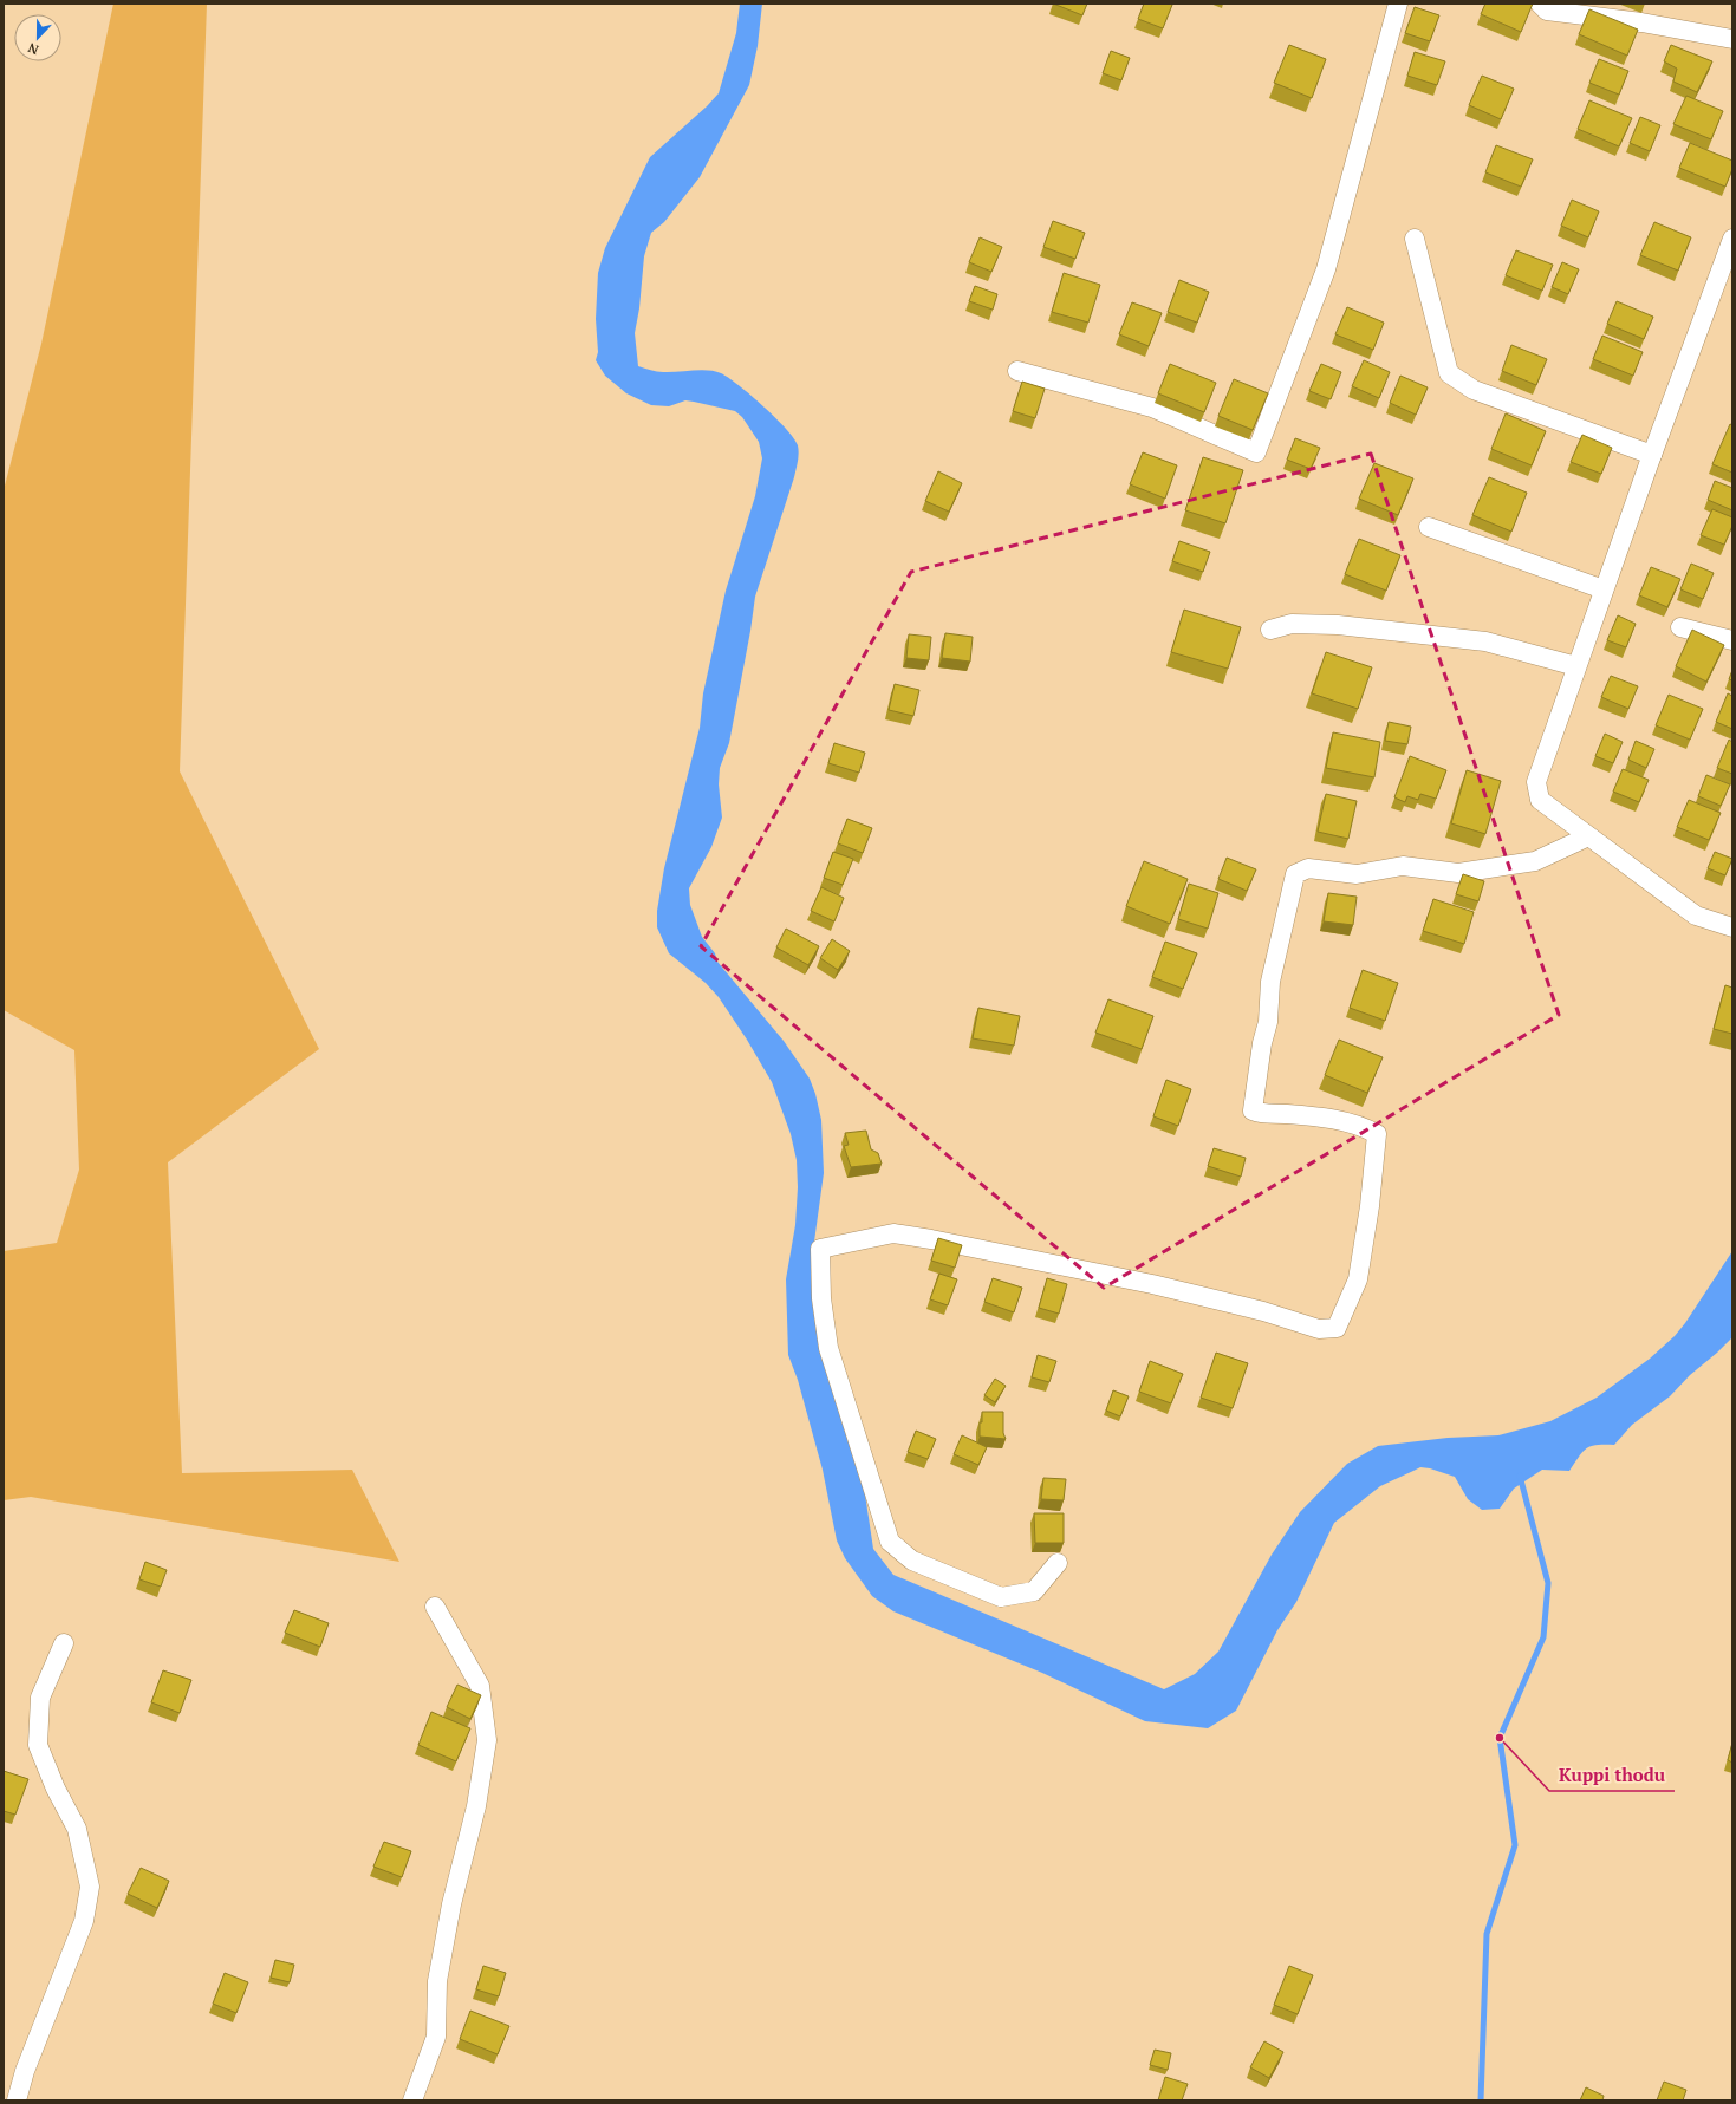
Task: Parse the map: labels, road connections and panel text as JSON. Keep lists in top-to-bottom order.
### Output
{
  "places": ["Kuppi thodu"],
  "north": "bottom"
}
